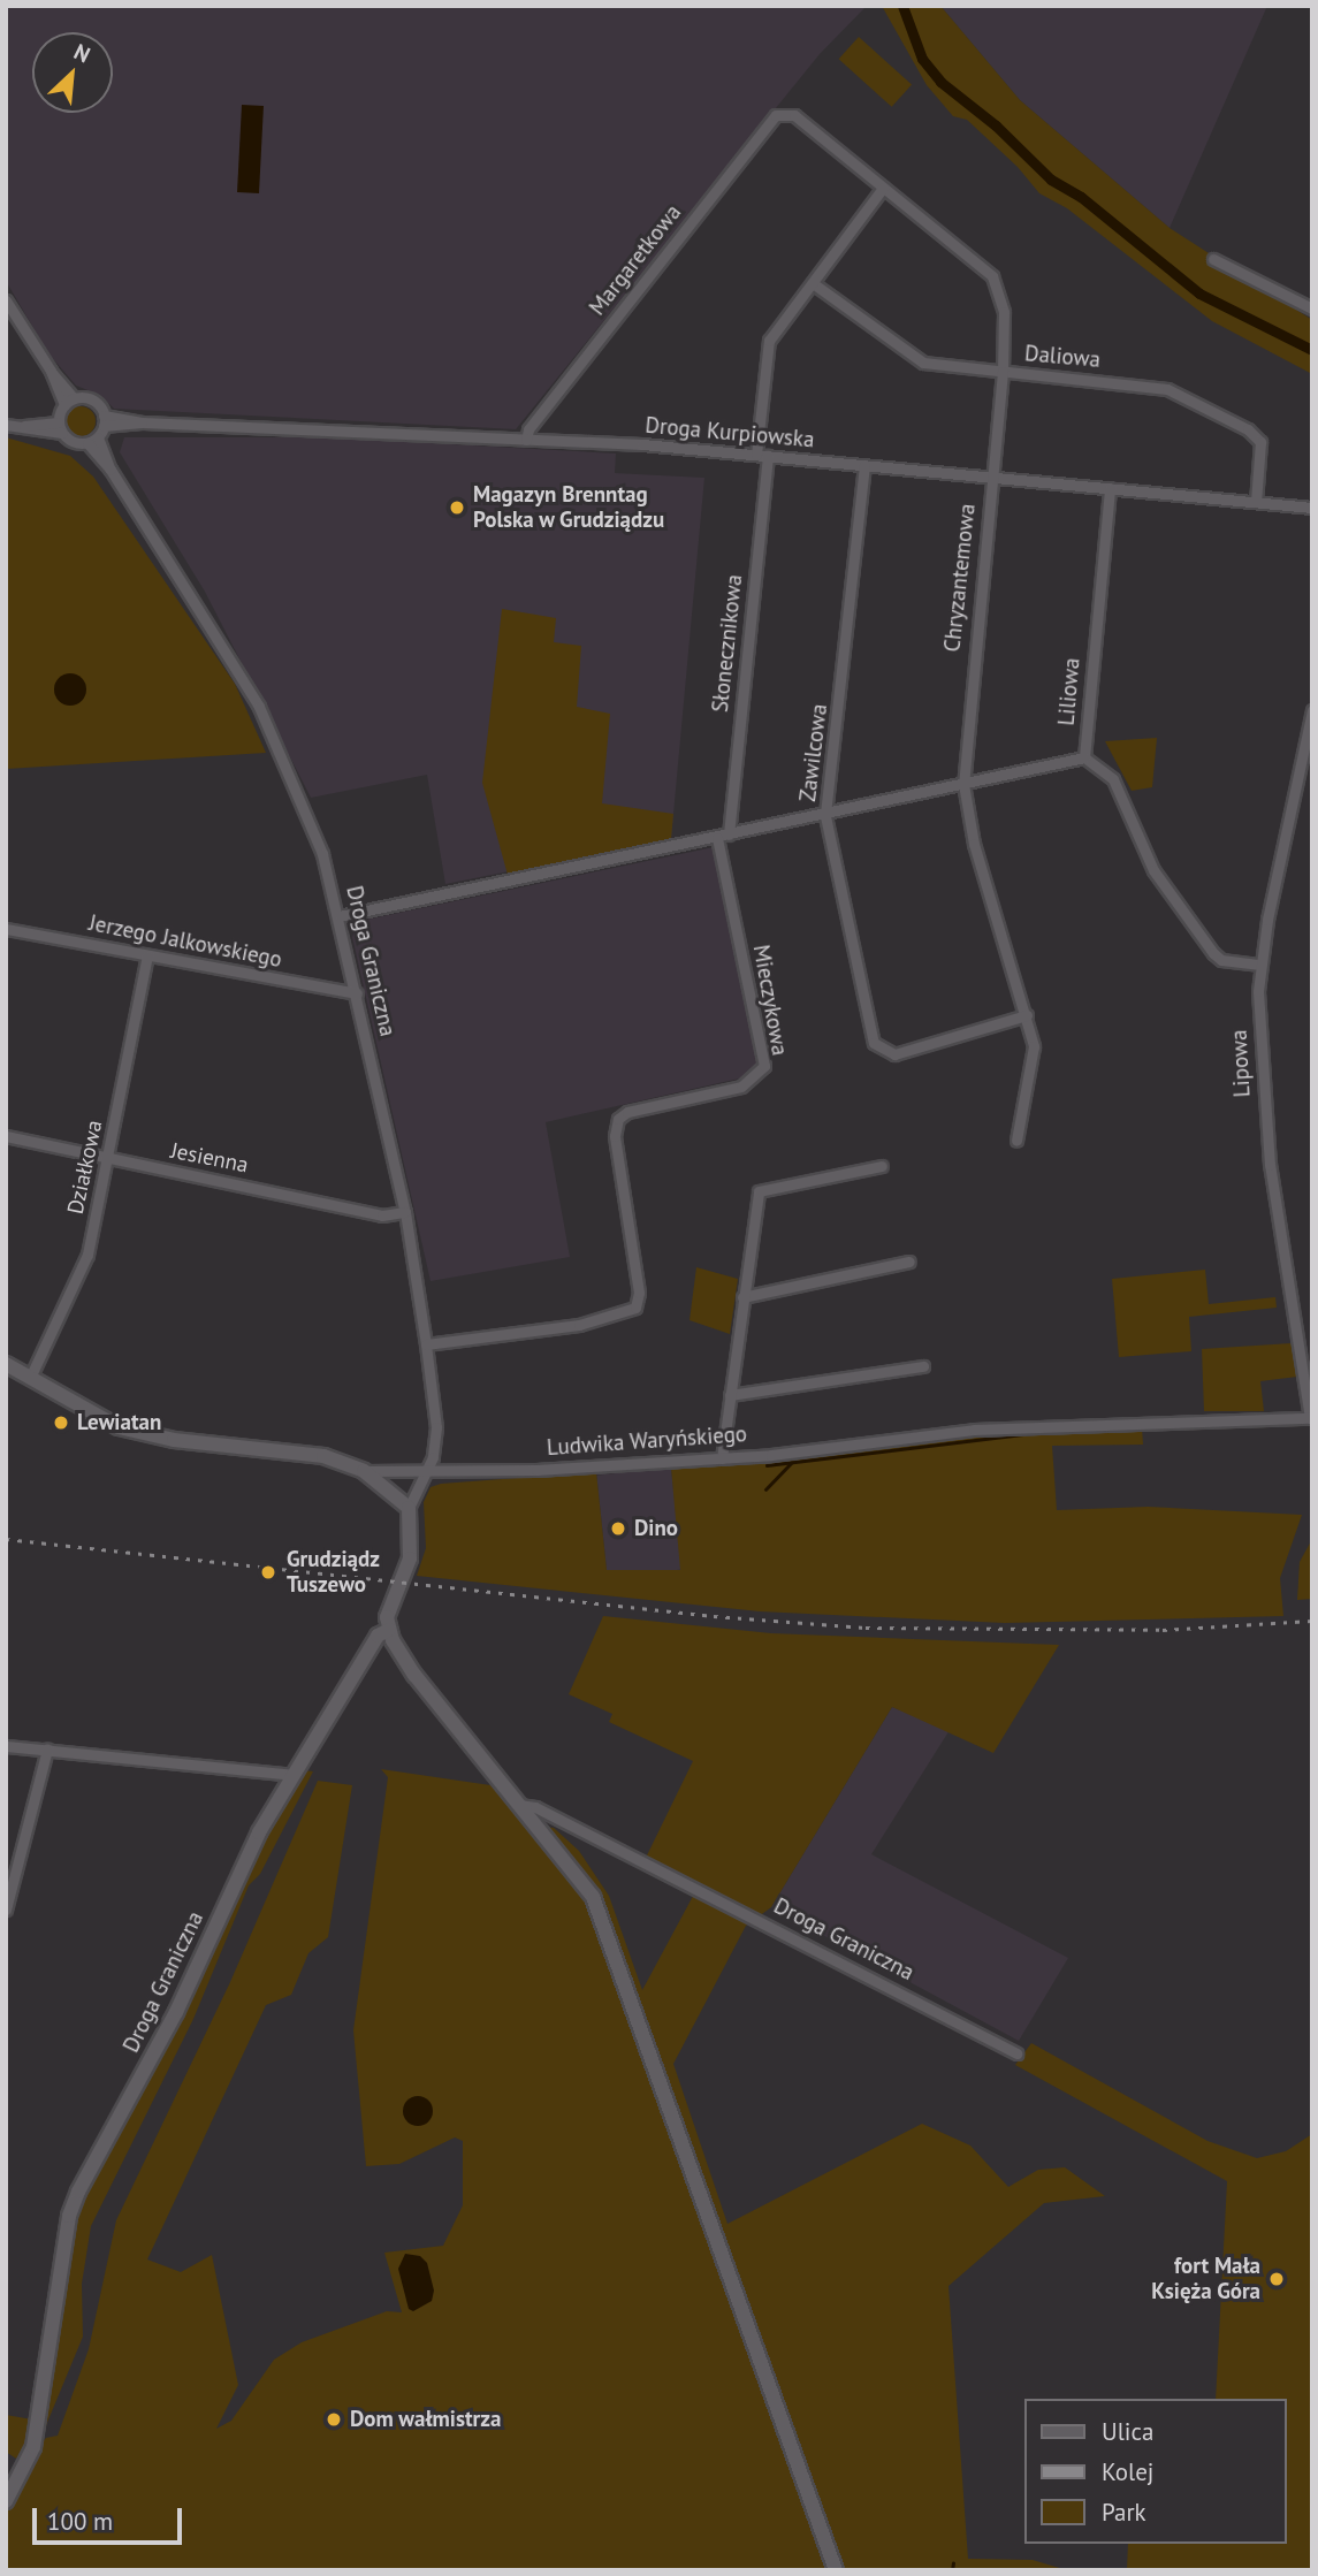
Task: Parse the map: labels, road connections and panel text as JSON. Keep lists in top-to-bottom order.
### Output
{
  "streets": {
    "street": [
      "Margaretkowa",
      "Daliowa",
      "Droga Kurpiowska",
      "Chryzantemowa",
      "Słonecznikowa",
      "Liliowa",
      "Zawilcowa",
      "Jerzego Jalkowskiego",
      "Droga Graniczna",
      "Mieczykowa",
      "Lipowa",
      "Jesienna",
      "Działkowa",
      "Ludwika Waryńskiego"
    ]
  },
  "crossings": [
    ["Margaretkowa", "Droga Kurpiowska"],
    ["Margaretkowa", "Chryzantemowa"],
    ["Daliowa", "Droga Kurpiowska"],
    ["Daliowa", "Chryzantemowa"],
    ["Daliowa", "Słonecznikowa"],
    ["Droga Kurpiowska", "Chryzantemowa"],
    ["Droga Kurpiowska", "Słonecznikowa"],
    ["Droga Kurpiowska", "Liliowa"],
    ["Droga Kurpiowska", "Zawilcowa"],
    ["Droga Kurpiowska", "Droga Graniczna"],
    ["Chryzantemowa", "Słonecznikowa"],
    ["Chryzantemowa", "Zawilcowa"],
    ["Słonecznikowa", "Mieczykowa"],
    ["Liliowa", "Lipowa"],
    ["Jerzego Jalkowskiego", "Droga Graniczna"],
    ["Jerzego Jalkowskiego", "Działkowa"],
    ["Droga Graniczna", "Mieczykowa"],
    ["Droga Graniczna", "Jesienna"],
    ["Droga Graniczna", "Ludwika Waryńskiego"],
    ["Lipowa", "Ludwika Waryńskiego"],
    ["Jesienna", "Działkowa"],
    ["Działkowa", "Ludwika Waryńskiego"]
  ],
  "places": [
    "Magazyn Brenntag Polska w Grudziądzu",
    "Lewiatan",
    "Dino",
    "Grudziądz Tuszewo",
    "fort Mała Księża Góra",
    "Dom wałmistrza"
  ],
  "legend": ["Ulica", "Kolej", "Park"],
  "scale_bar": "100 m",
  "north": "top right"
}
